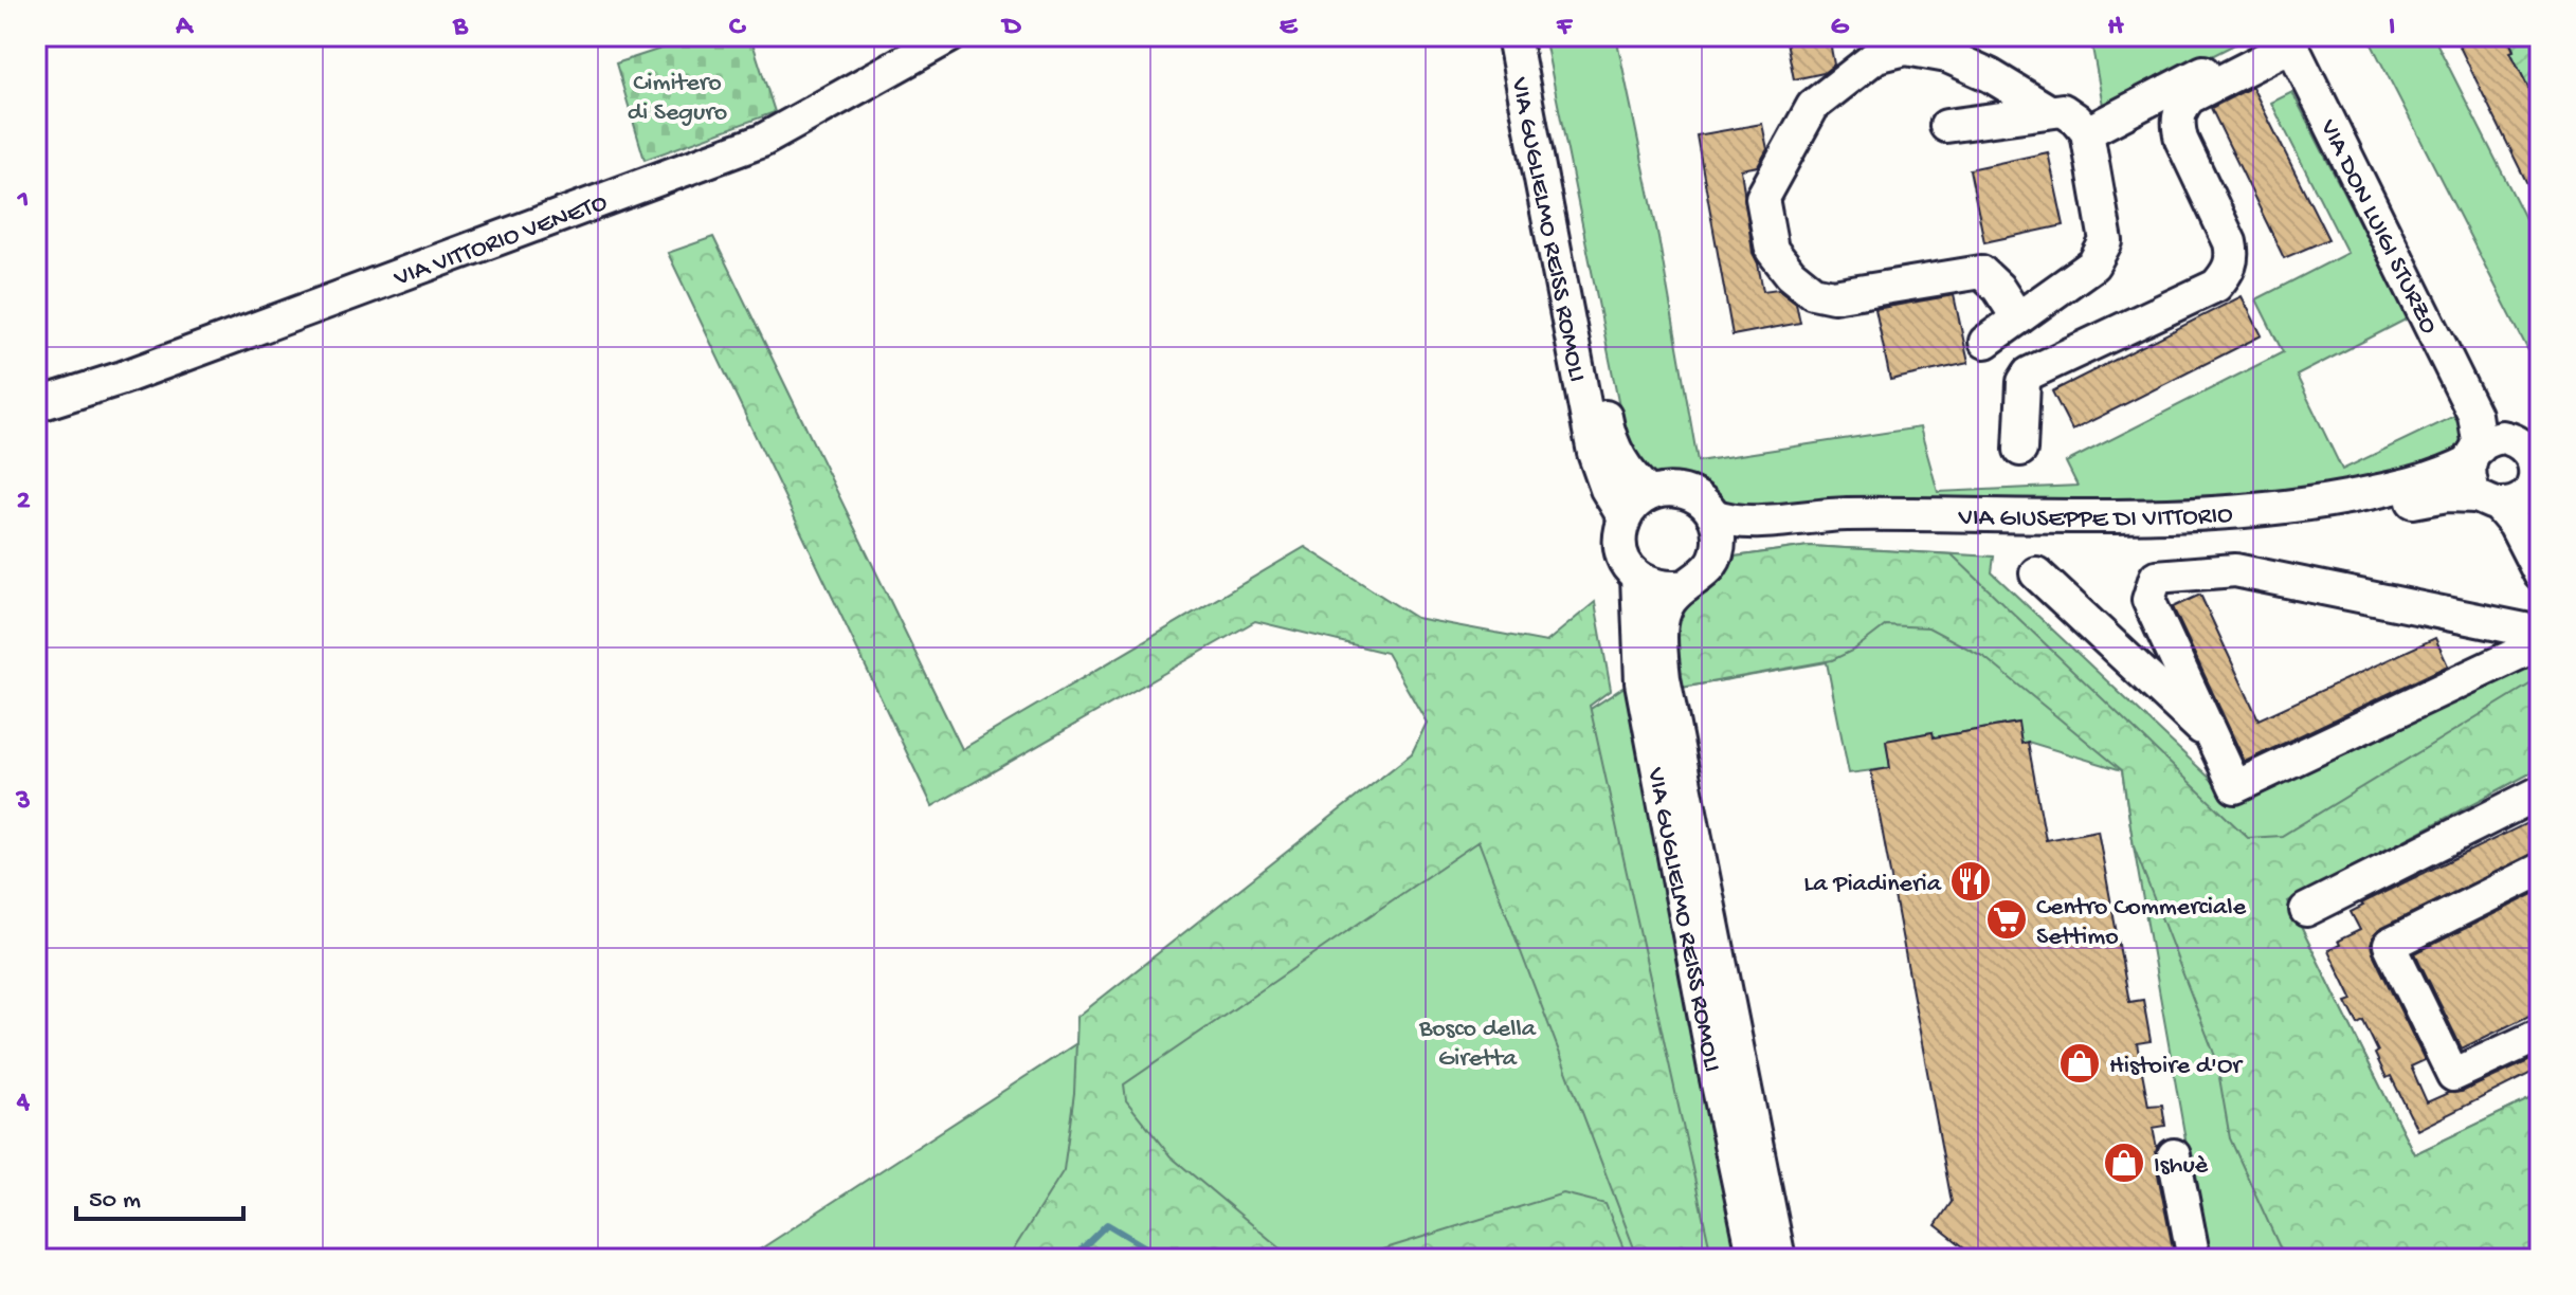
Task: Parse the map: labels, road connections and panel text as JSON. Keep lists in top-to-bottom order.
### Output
{
  "streets": {
    "street": [
      "VIA DON LUIGI STURZO",
      "VIA GUGLIELMO REISS ROMOLI",
      "VIA VITTORIO VENETO",
      "VIA GIUSEPPE DI VITTORIO"
    ]
  },
  "crossings": [
    ["VIA DON LUIGI STURZO", "VIA GIUSEPPE DI VITTORIO"],
    ["VIA GUGLIELMO REISS ROMOLI", "VIA GIUSEPPE DI VITTORIO"]
  ],
  "parks": ["Cimitero di Seguro", "Bosco della Giretta"],
  "places": {
    "restaurant": ["La Piadineria"],
    "supermarket": ["Centro Commerciale Settimo"],
    "shop": ["Histoire d'Or", "Ishuè"]
  },
  "scale_bar": "50 m",
  "grid": {
    "columns": [
      "A",
      "B",
      "C",
      "D",
      "E",
      "F",
      "G",
      "H",
      "I"
    ],
    "rows": [
      "1",
      "2",
      "3",
      "4"
    ]
  }
}
